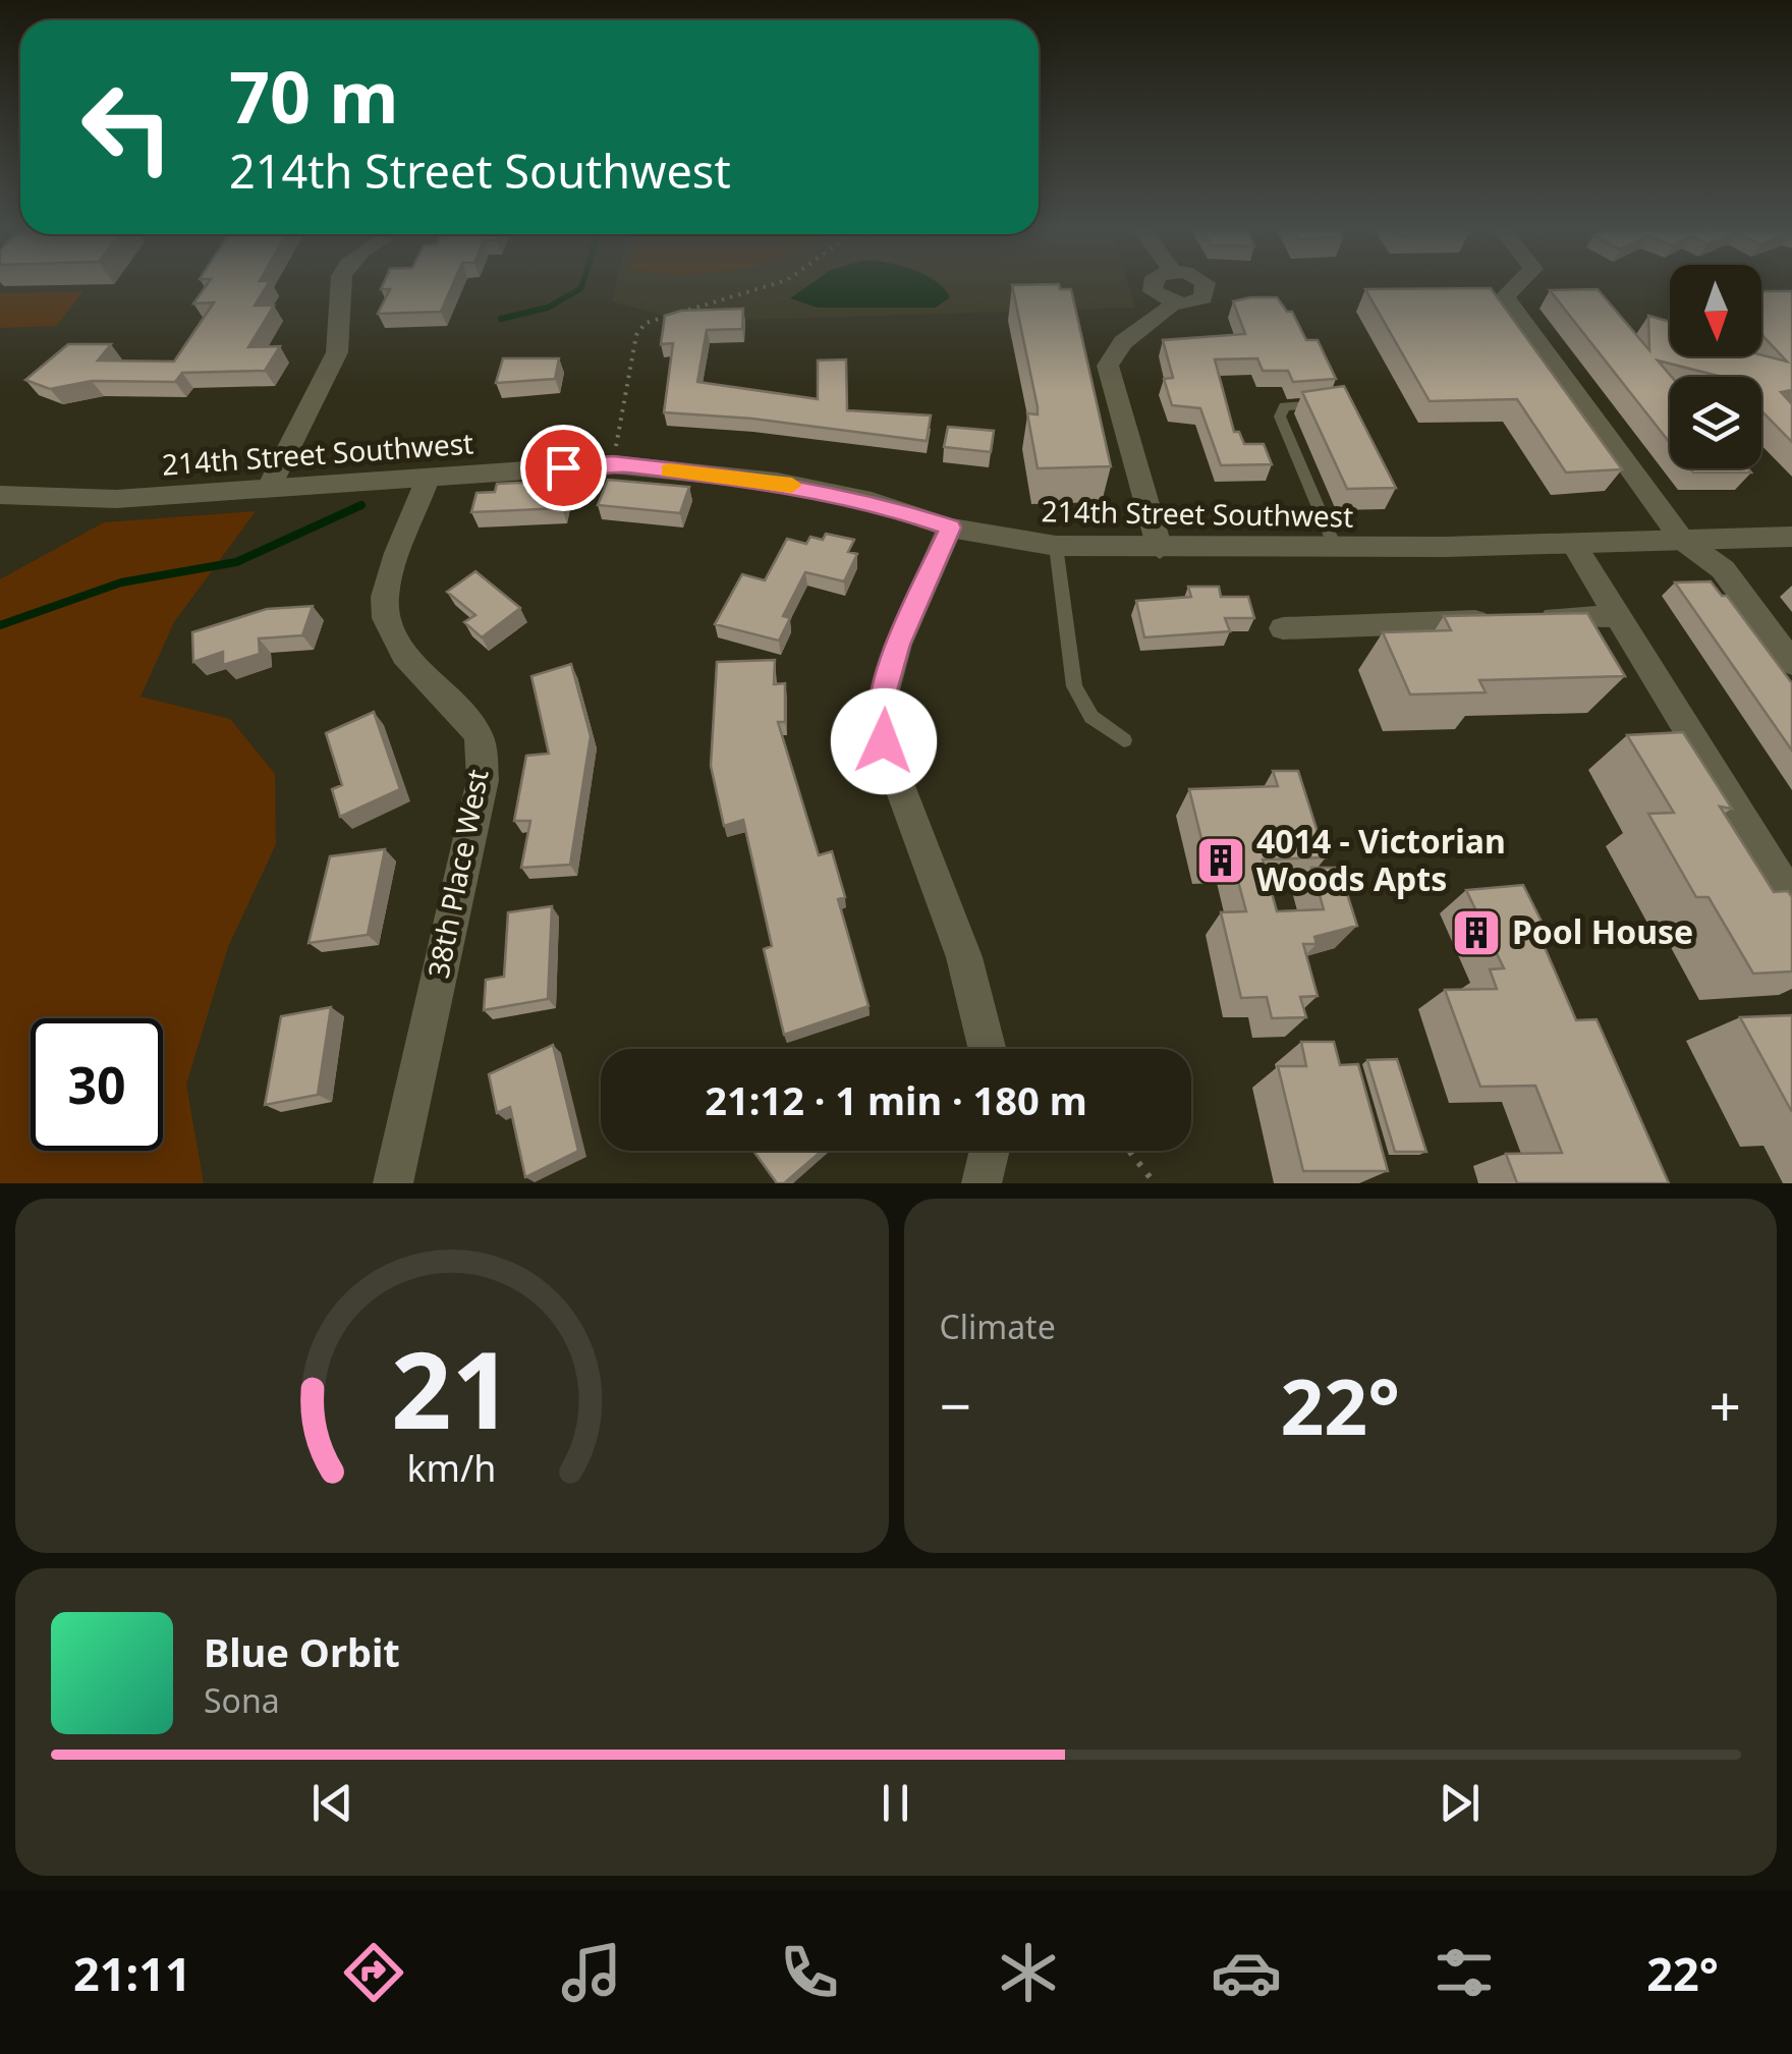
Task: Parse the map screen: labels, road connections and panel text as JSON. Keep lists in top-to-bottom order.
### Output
{
  "streets": {
    "street": ["214th Street Southwest", "38th Place West"]
  },
  "crossings": [
    ["214th Street Southwest", "38th Place West"]
  ],
  "places": {
    "building": ["4014 - Victorian Woods Apts", "Pool House"]
  },
  "north": "bottom",
  "page": {
    "turn": ["70 m", "214th Street Southwest"],
    "limit": "30",
    "trip": "21:12 · 1 min · 180 m",
    "tile": "Climate",
    "heat": ["−", "22°", "+"],
    "song": ["Blue Orbit", "Sona"],
    "tabs": ["21:11", "22°"],
    "gauge": ["21", "km/h"]
  }
}
